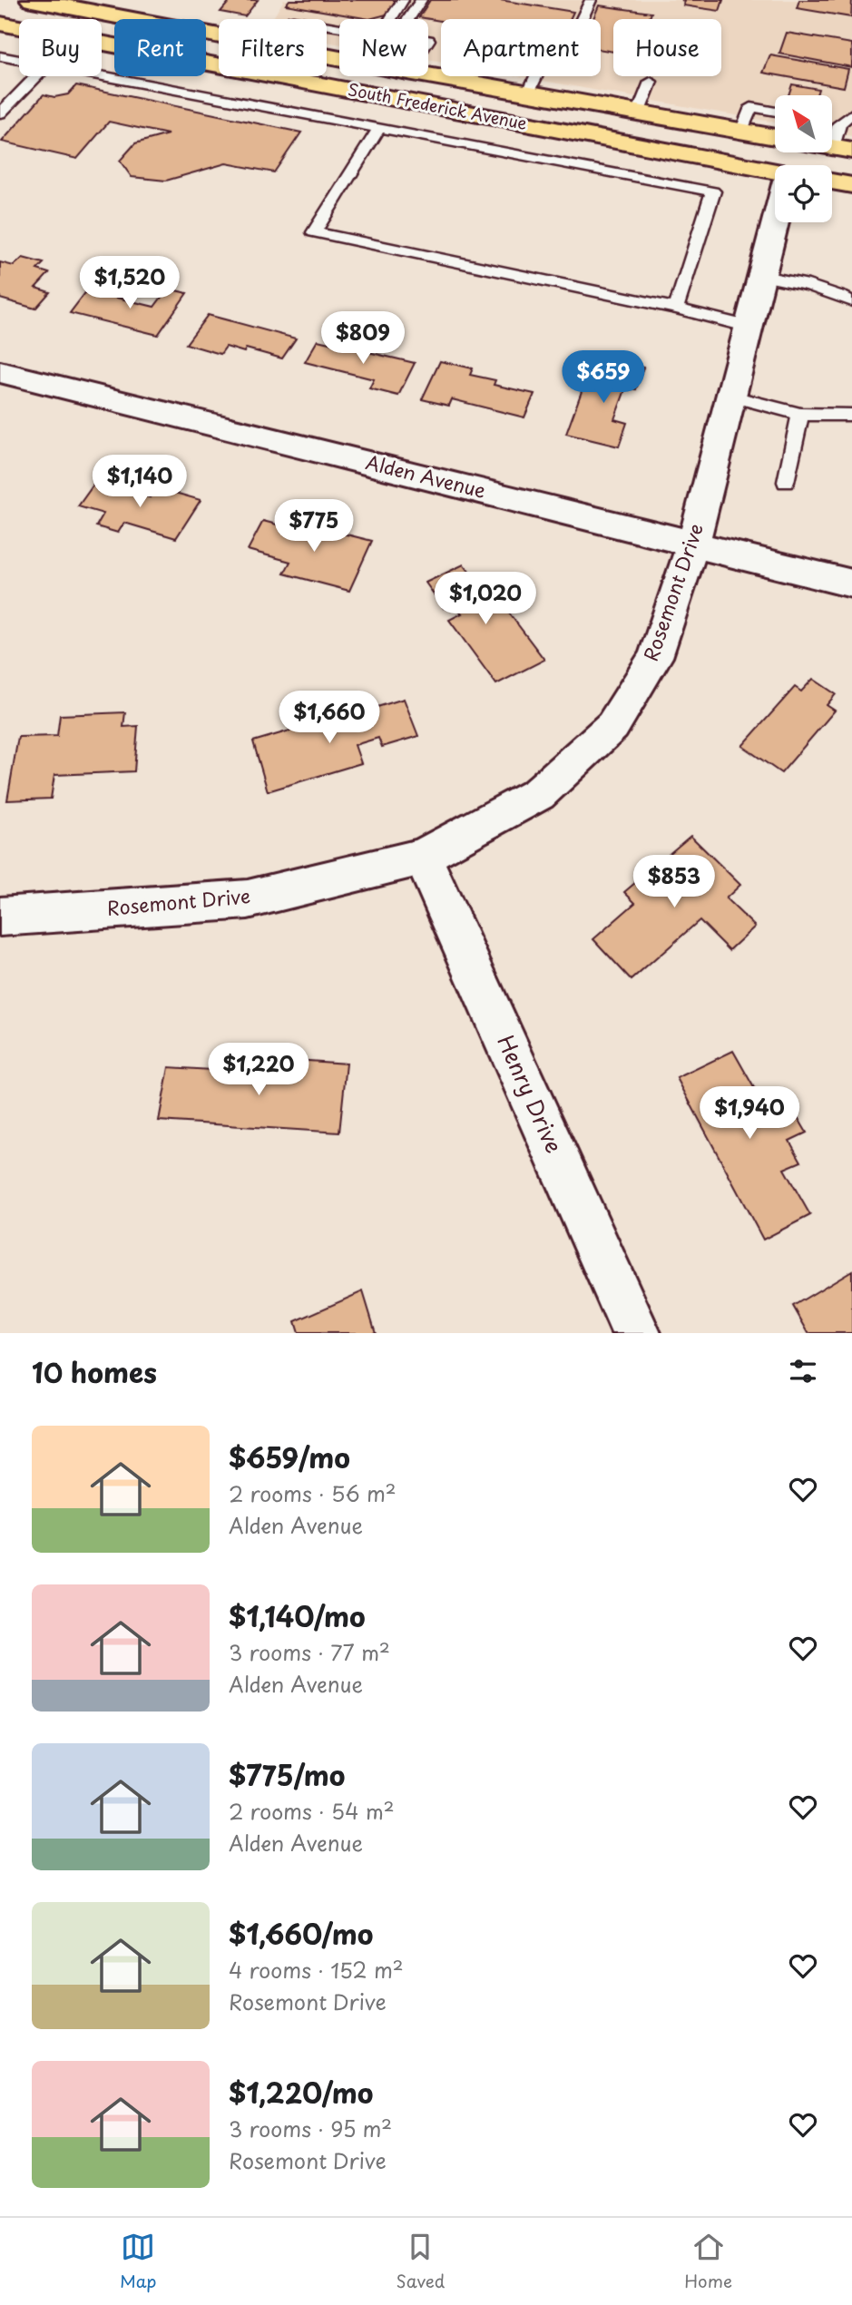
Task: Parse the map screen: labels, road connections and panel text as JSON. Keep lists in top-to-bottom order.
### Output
{
  "streets": {
    "main road": ["South Frederick Avenue"],
    "street": ["Alden Avenue", "Rosemont Drive", "Henry Drive"]
  },
  "crossings": [
    ["Alden Avenue", "Rosemont Drive"],
    ["Rosemont Drive", "Henry Drive"]
  ],
  "north": "top left",
  "page": {
    "chip": [
      "Buy",
      "Rent",
      "Filters",
      "New",
      "Apartment",
      "House"
    ],
    "price": [
      "$1,520",
      "$809",
      "$659",
      "$1,140",
      "$775",
      "$1,020",
      "$1,660",
      "$853",
      "$1,220",
      "$1,940"
    ],
    "heading": "10 homes",
    "list": [
      {
        "name": "$659/mo",
        "note": "2 rooms · 56 m² · Alden Avenue"
      },
      {
        "name": "$1,140/mo",
        "note": "3 rooms · 77 m² · Alden Avenue"
      },
      {
        "name": "$775/mo",
        "note": "2 rooms · 54 m² · Alden Avenue"
      },
      {
        "name": "$1,660/mo",
        "note": "4 rooms · 152 m² · Rosemont Drive"
      },
      {
        "name": "$1,220/mo",
        "note": "3 rooms · 95 m² · Rosemont Drive"
      }
    ],
    "tabs": ["Map", "Saved", "Home"]
  }
}
